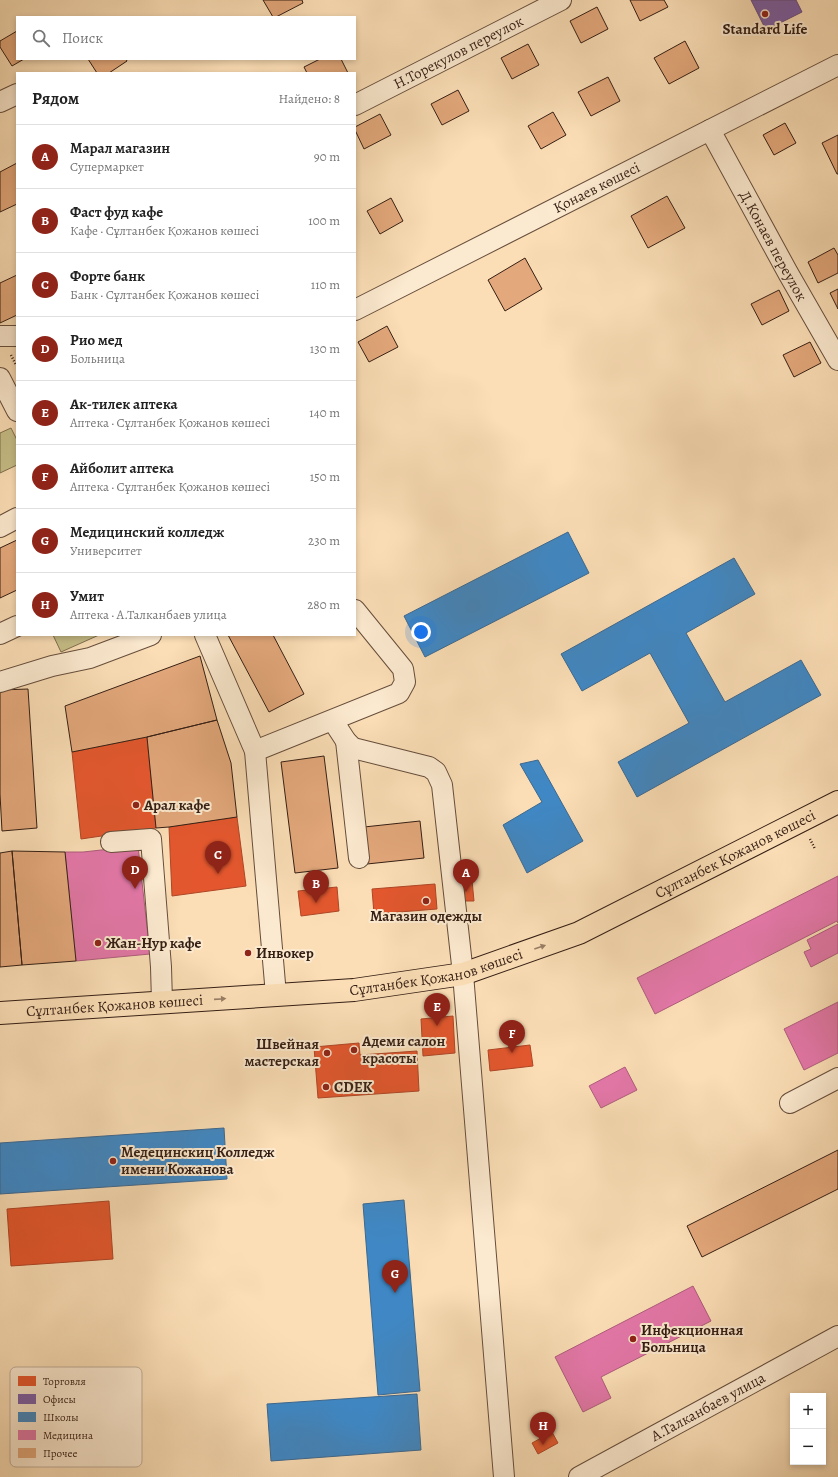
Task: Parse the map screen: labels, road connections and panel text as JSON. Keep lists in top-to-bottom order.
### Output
{
  "streets": {
    "main road": ["Сұлтанбек Қожанов көшесі"],
    "street": [
      "Н.Торекулов переулок",
      "Қонаев көшесі",
      "Д.Конаев переулок",
      "А.Талканбаев улица"
    ]
  },
  "crossings": [
    ["Қонаев көшесі", "Д.Конаев переулок"]
  ],
  "one_way": ["Сұлтанбек Қожанов көшесі"],
  "places": [
    "Standard Life",
    "Арал кафе",
    "Магазин одежды",
    "Жан-Нур кафе",
    "Инвокер",
    "Адеми салон красоты",
    "Швейная мастерская",
    "CDEK",
    "Медецинскиц Колледж имени Кожанова",
    "Инфекционная Больница"
  ],
  "legend": [
    "Торговля",
    "Офисы",
    "Школы",
    "Медицина",
    "Прочее"
  ],
  "page": {
    "search": "Поиск",
    "heading": ["Рядом", "Найдено: 8"],
    "list": [
      {
        "mark": "A",
        "name": "Марал магазин",
        "note": "Супермаркет",
        "value": "90 m"
      },
      {
        "mark": "B",
        "name": "Фаст фуд кафе",
        "note": "Кафе · Сұлтанбек Қожанов көшесі",
        "value": "100 m"
      },
      {
        "mark": "C",
        "name": "Форте банк",
        "note": "Банк · Сұлтанбек Қожанов көшесі",
        "value": "110 m"
      },
      {
        "mark": "D",
        "name": "Рио мед",
        "note": "Больница",
        "value": "130 m"
      },
      {
        "mark": "E",
        "name": "Ак-тилек аптека",
        "note": "Аптека · Сұлтанбек Қожанов көшесі",
        "value": "140 m"
      },
      {
        "mark": "F",
        "name": "Айболит аптека",
        "note": "Аптека · Сұлтанбек Қожанов көшесі",
        "value": "150 m"
      },
      {
        "mark": "G",
        "name": "Медицинский колледж",
        "note": "Университет",
        "value": "230 m"
      },
      {
        "mark": "H",
        "name": "Умит",
        "note": "Аптека · А.Талканбаев улица",
        "value": "280 m"
      }
    ],
    "pins": [
      "C",
      "D",
      "A",
      "B",
      "E",
      "F",
      "G",
      "H"
    ],
    "map_buttons": ["+", "−"]
  }
}
